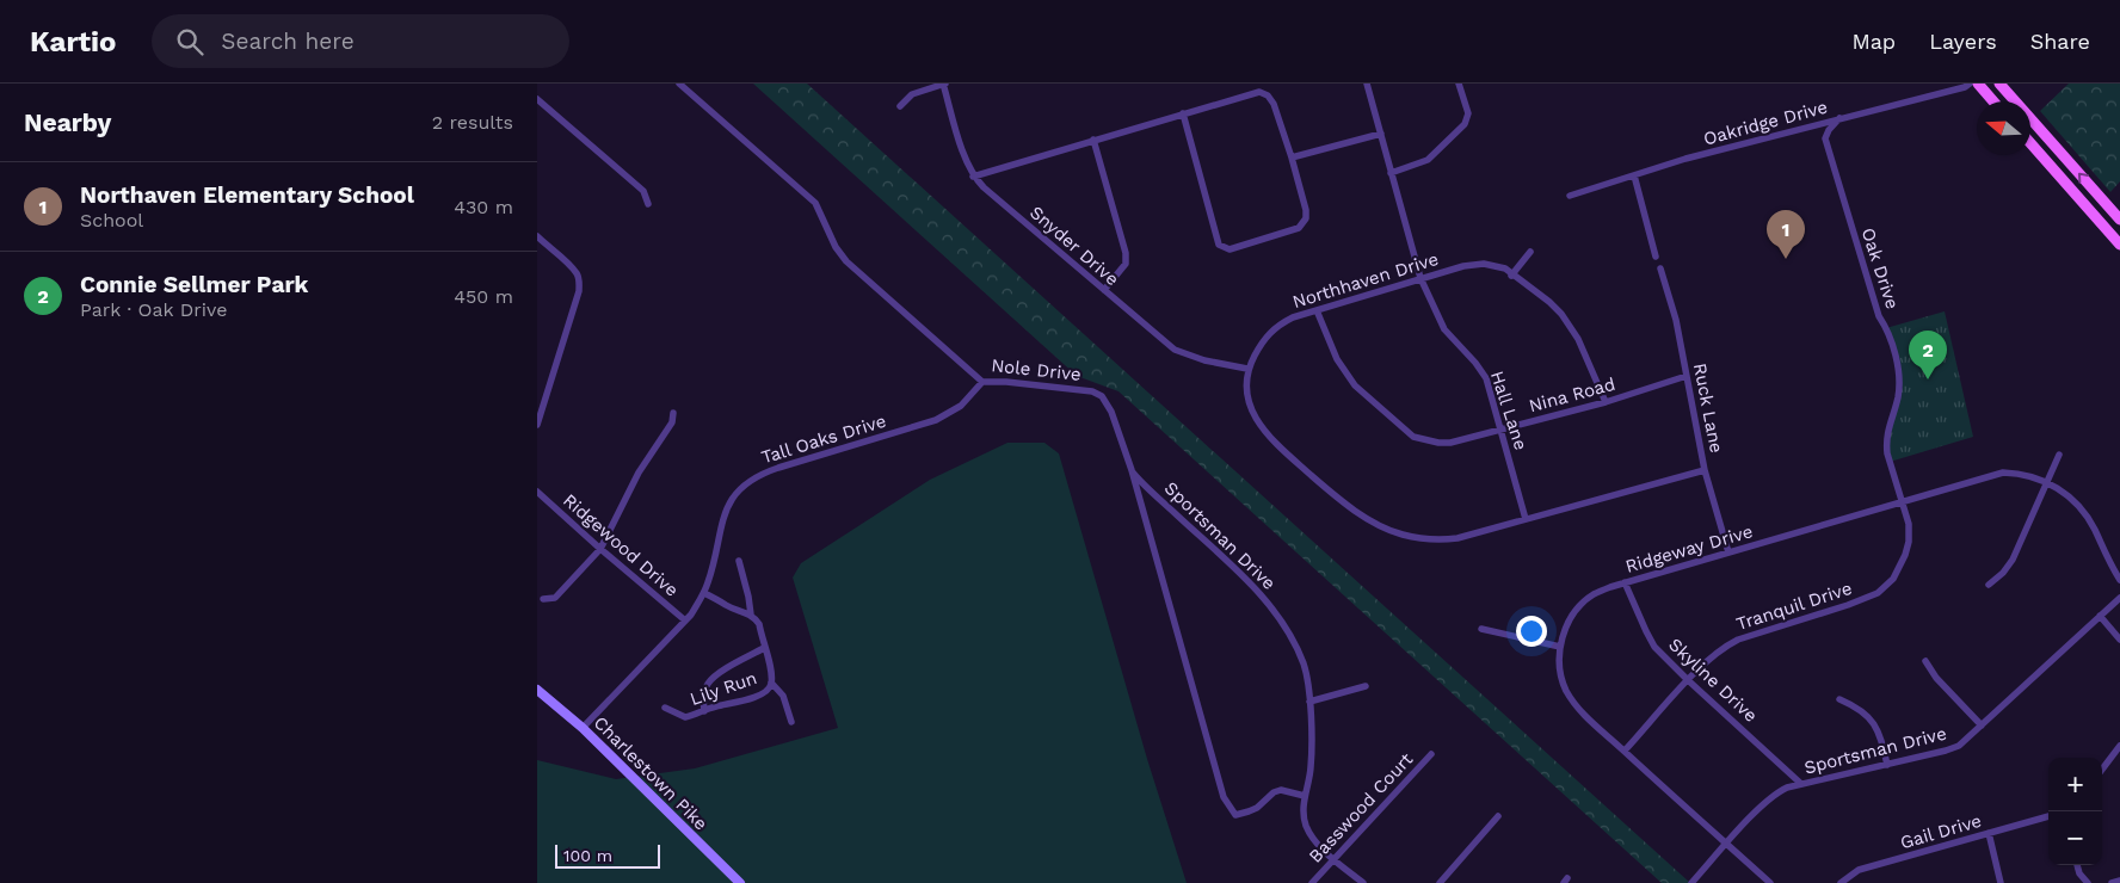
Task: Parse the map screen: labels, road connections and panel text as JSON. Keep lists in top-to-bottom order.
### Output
{
  "streets": {
    "street": [
      "Oakridge Drive",
      "Snyder Drive",
      "Oak Drive",
      "Northhaven Drive",
      "Nole Drive",
      "Nina Road",
      "Ruck Lane",
      "Hall Lane",
      "Tall Oaks Drive",
      "Sportsman Drive",
      "Ridgewood Drive",
      "Ridgeway Drive",
      "Tranquil Drive",
      "Skyline Drive",
      "Lily Run",
      "Charlestown Pike",
      "Basswood Court",
      "Gail Drive"
    ]
  },
  "crossings": [
    ["Oakridge Drive", "Oak Drive"],
    ["Snyder Drive", "Northhaven Drive"],
    ["Oak Drive", "Ridgeway Drive"],
    ["Oak Drive", "Tranquil Drive"],
    ["Northhaven Drive", "Nina Road"],
    ["Northhaven Drive", "Hall Lane"],
    ["Nole Drive", "Tall Oaks Drive"],
    ["Nole Drive", "Sportsman Drive"],
    ["Nina Road", "Ruck Lane"],
    ["Nina Road", "Hall Lane"],
    ["Ruck Lane", "Ridgeway Drive"],
    ["Tall Oaks Drive", "Ridgewood Drive"],
    ["Tall Oaks Drive", "Charlestown Pike"],
    ["Sportsman Drive", "Ridgeway Drive"],
    ["Sportsman Drive", "Skyline Drive"],
    ["Sportsman Drive", "Basswood Court"],
    ["Ridgeway Drive", "Tranquil Drive"],
    ["Ridgeway Drive", "Skyline Drive"],
    ["Tranquil Drive", "Skyline Drive"]
  ],
  "scale_bar": "100 m",
  "north": "left",
  "page": {
    "header": "Kartio",
    "search": "Search here",
    "nav": ["Map", "Layers", "Share"],
    "heading": ["Nearby", "2 results"],
    "list": [
      {
        "mark": "1",
        "name": "Northaven Elementary School",
        "note": "School",
        "value": "430 m"
      },
      {
        "mark": "2",
        "name": "Connie Sellmer Park",
        "note": "Park · Oak Drive",
        "value": "450 m"
      }
    ],
    "pins": ["1", "2"],
    "map_buttons": ["+", "−"],
    "scale": "100 m"
  }
}
